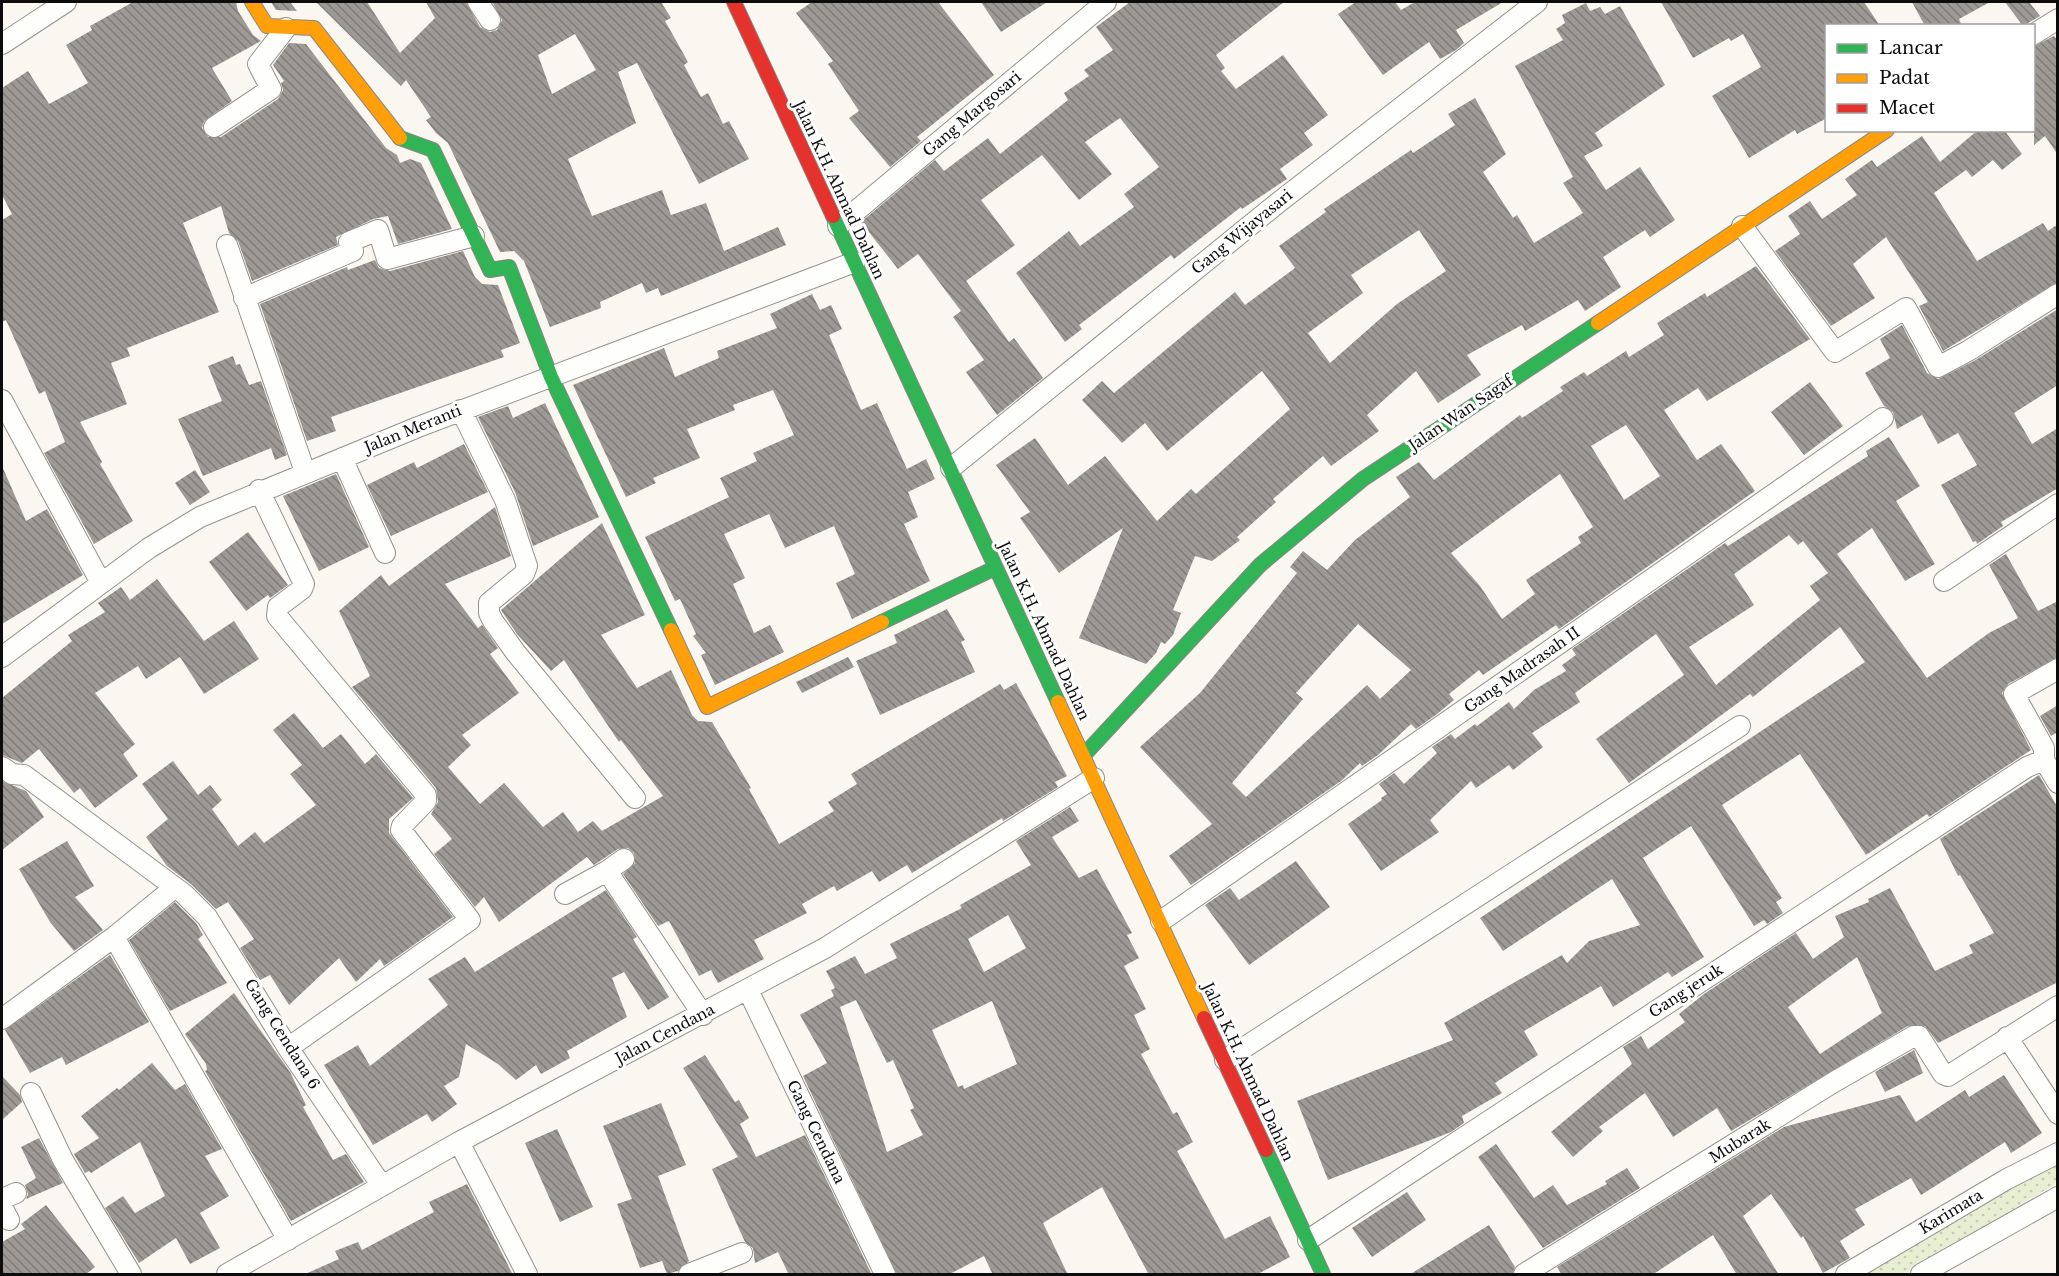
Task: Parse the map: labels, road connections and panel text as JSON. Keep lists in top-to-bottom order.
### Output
{
  "streets": {
    "street": [
      "Gang Margosari",
      "Jalan K.H. Ahmad Dahlan",
      "Gang Wijayasari",
      "Jalan Wan Sagaf",
      "Jalan Meranti",
      "Gang Madrasah II",
      "Gang jeruk",
      "Gang Cendana 6",
      "Jalan Cendana",
      "Gang Cendana",
      "Mubarak",
      "Karimata"
    ]
  },
  "crossings": [
    ["Gang Margosari", "Jalan K.H. Ahmad Dahlan"],
    ["Jalan K.H. Ahmad Dahlan", "Gang Wijayasari"],
    ["Jalan K.H. Ahmad Dahlan", "Jalan Wan Sagaf"],
    ["Jalan K.H. Ahmad Dahlan", "Jalan Meranti"],
    ["Jalan K.H. Ahmad Dahlan", "Gang Madrasah II"],
    ["Jalan K.H. Ahmad Dahlan", "Gang jeruk"],
    ["Jalan K.H. Ahmad Dahlan", "Jalan Cendana"],
    ["Gang Cendana 6", "Jalan Cendana"],
    ["Jalan Cendana", "Gang Cendana"]
  ],
  "legend": ["Lancar", "Padat", "Macet"]
}
